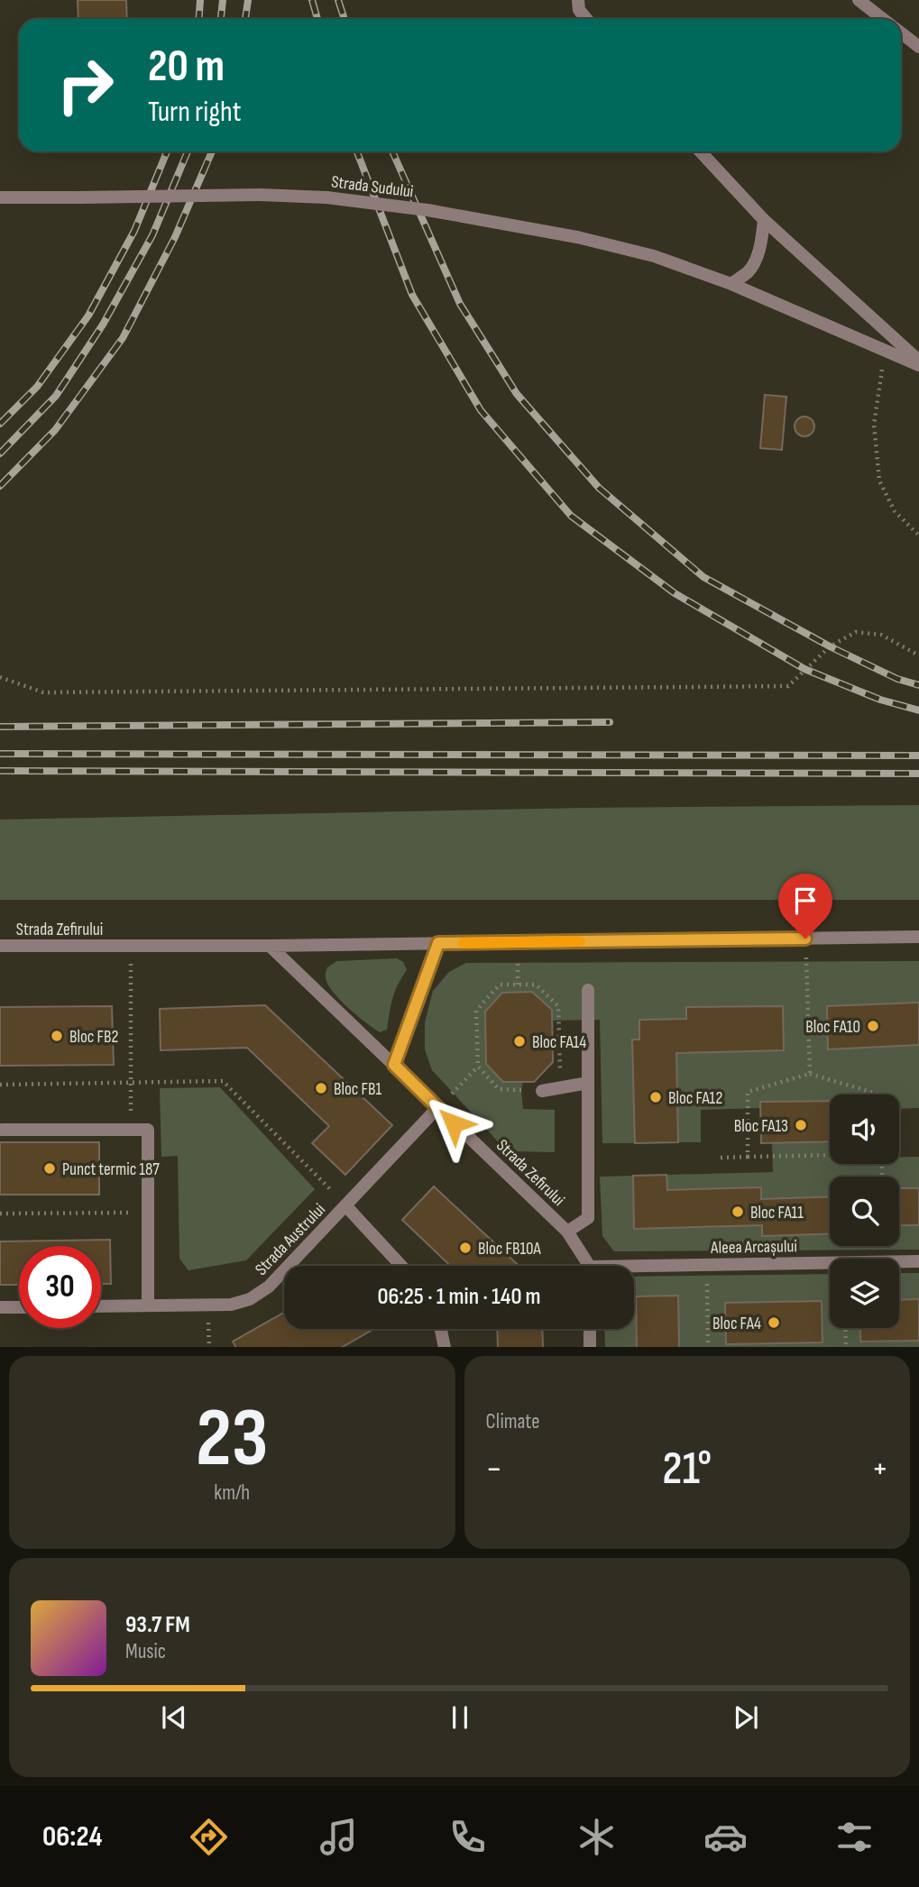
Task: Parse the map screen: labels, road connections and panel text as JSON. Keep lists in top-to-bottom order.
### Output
{
  "streets": {
    "street": [
      "Strada Sudului",
      "Strada Zefirului",
      "Strada Austrului",
      "Aleea Arcașului"
    ]
  },
  "crossings": [
    ["Strada Zefirului", "Strada Austrului"]
  ],
  "places": [
    "Bloc FA10",
    "Bloc FB2",
    "Bloc FA14",
    "Bloc FB1",
    "Bloc FA12",
    "Bloc FA13",
    "Punct termic 187",
    "Bloc FA11",
    "Bloc FB10A",
    "Bloc FA4"
  ],
  "page": {
    "turn": ["20 m", "Turn right"],
    "limit": "30",
    "trip": "06:25 · 1 min · 140 m",
    "tile": [
      ["23", "km/h"],
      "Climate"
    ],
    "heat": ["−", "21°", "+"],
    "song": ["93.7 FM", "Music"],
    "tabs": "06:24"
  }
}
